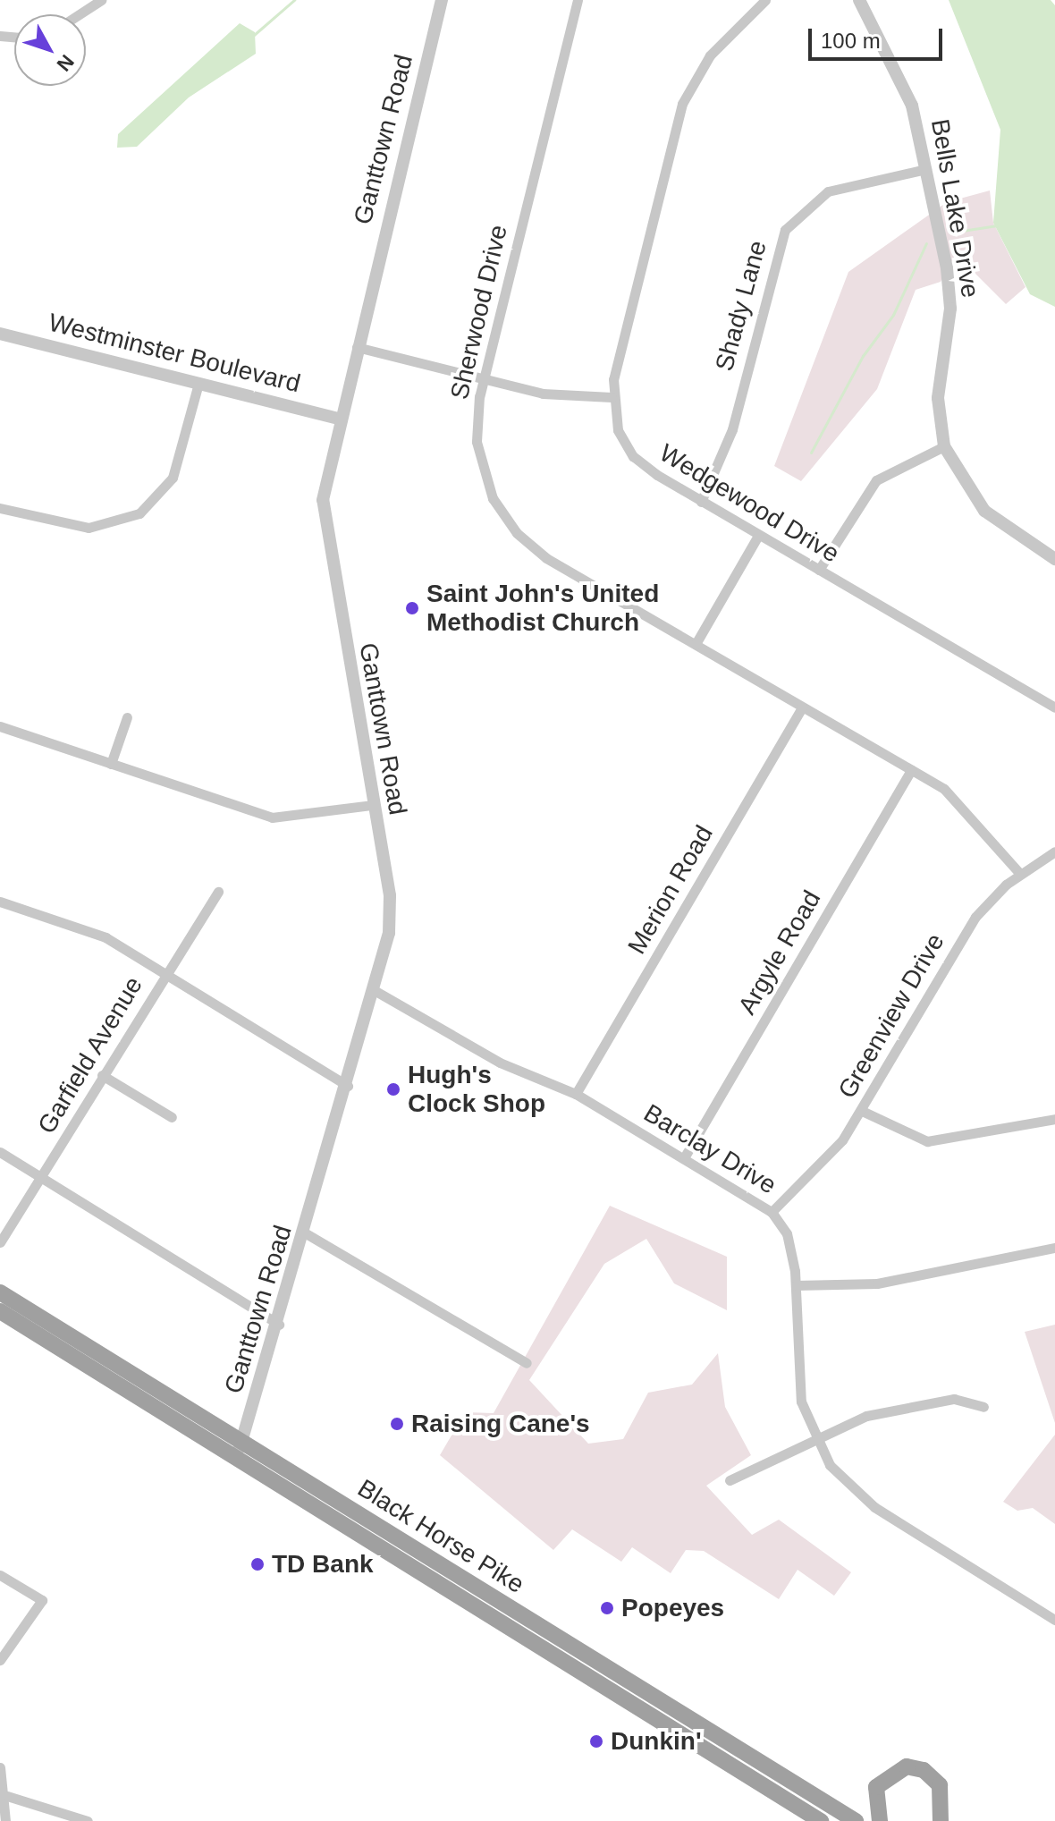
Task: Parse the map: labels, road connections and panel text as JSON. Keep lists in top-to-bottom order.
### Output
{
  "streets": {
    "highway": ["Black Horse Pike"],
    "street": [
      "Ganttown Road",
      "Bells Lake Drive",
      "Shady Lane",
      "Sherwood Drive",
      "Westminster Boulevard",
      "Wedgewood Drive",
      "Merion Road",
      "Argyle Road",
      "Greenview Drive",
      "Garfield Avenue",
      "Barclay Drive"
    ]
  },
  "crossings": [
    ["Ganttown Road", "Westminster Boulevard"],
    ["Ganttown Road", "Barclay Drive"],
    ["Ganttown Road", "Black Horse Pike"],
    ["Bells Lake Drive", "Shady Lane"],
    ["Shady Lane", "Wedgewood Drive"],
    ["Sherwood Drive", "Merion Road"],
    ["Sherwood Drive", "Argyle Road"],
    ["Sherwood Drive", "Greenview Drive"],
    ["Merion Road", "Barclay Drive"],
    ["Argyle Road", "Barclay Drive"],
    ["Greenview Drive", "Barclay Drive"]
  ],
  "places": [
    "Saint John's United Methodist Church",
    "Hugh's Clock Shop",
    "Raising Cane's",
    "TD Bank",
    "Popeyes",
    "Dunkin'"
  ],
  "scale_bar": "100 m",
  "north": "bottom right"
}
